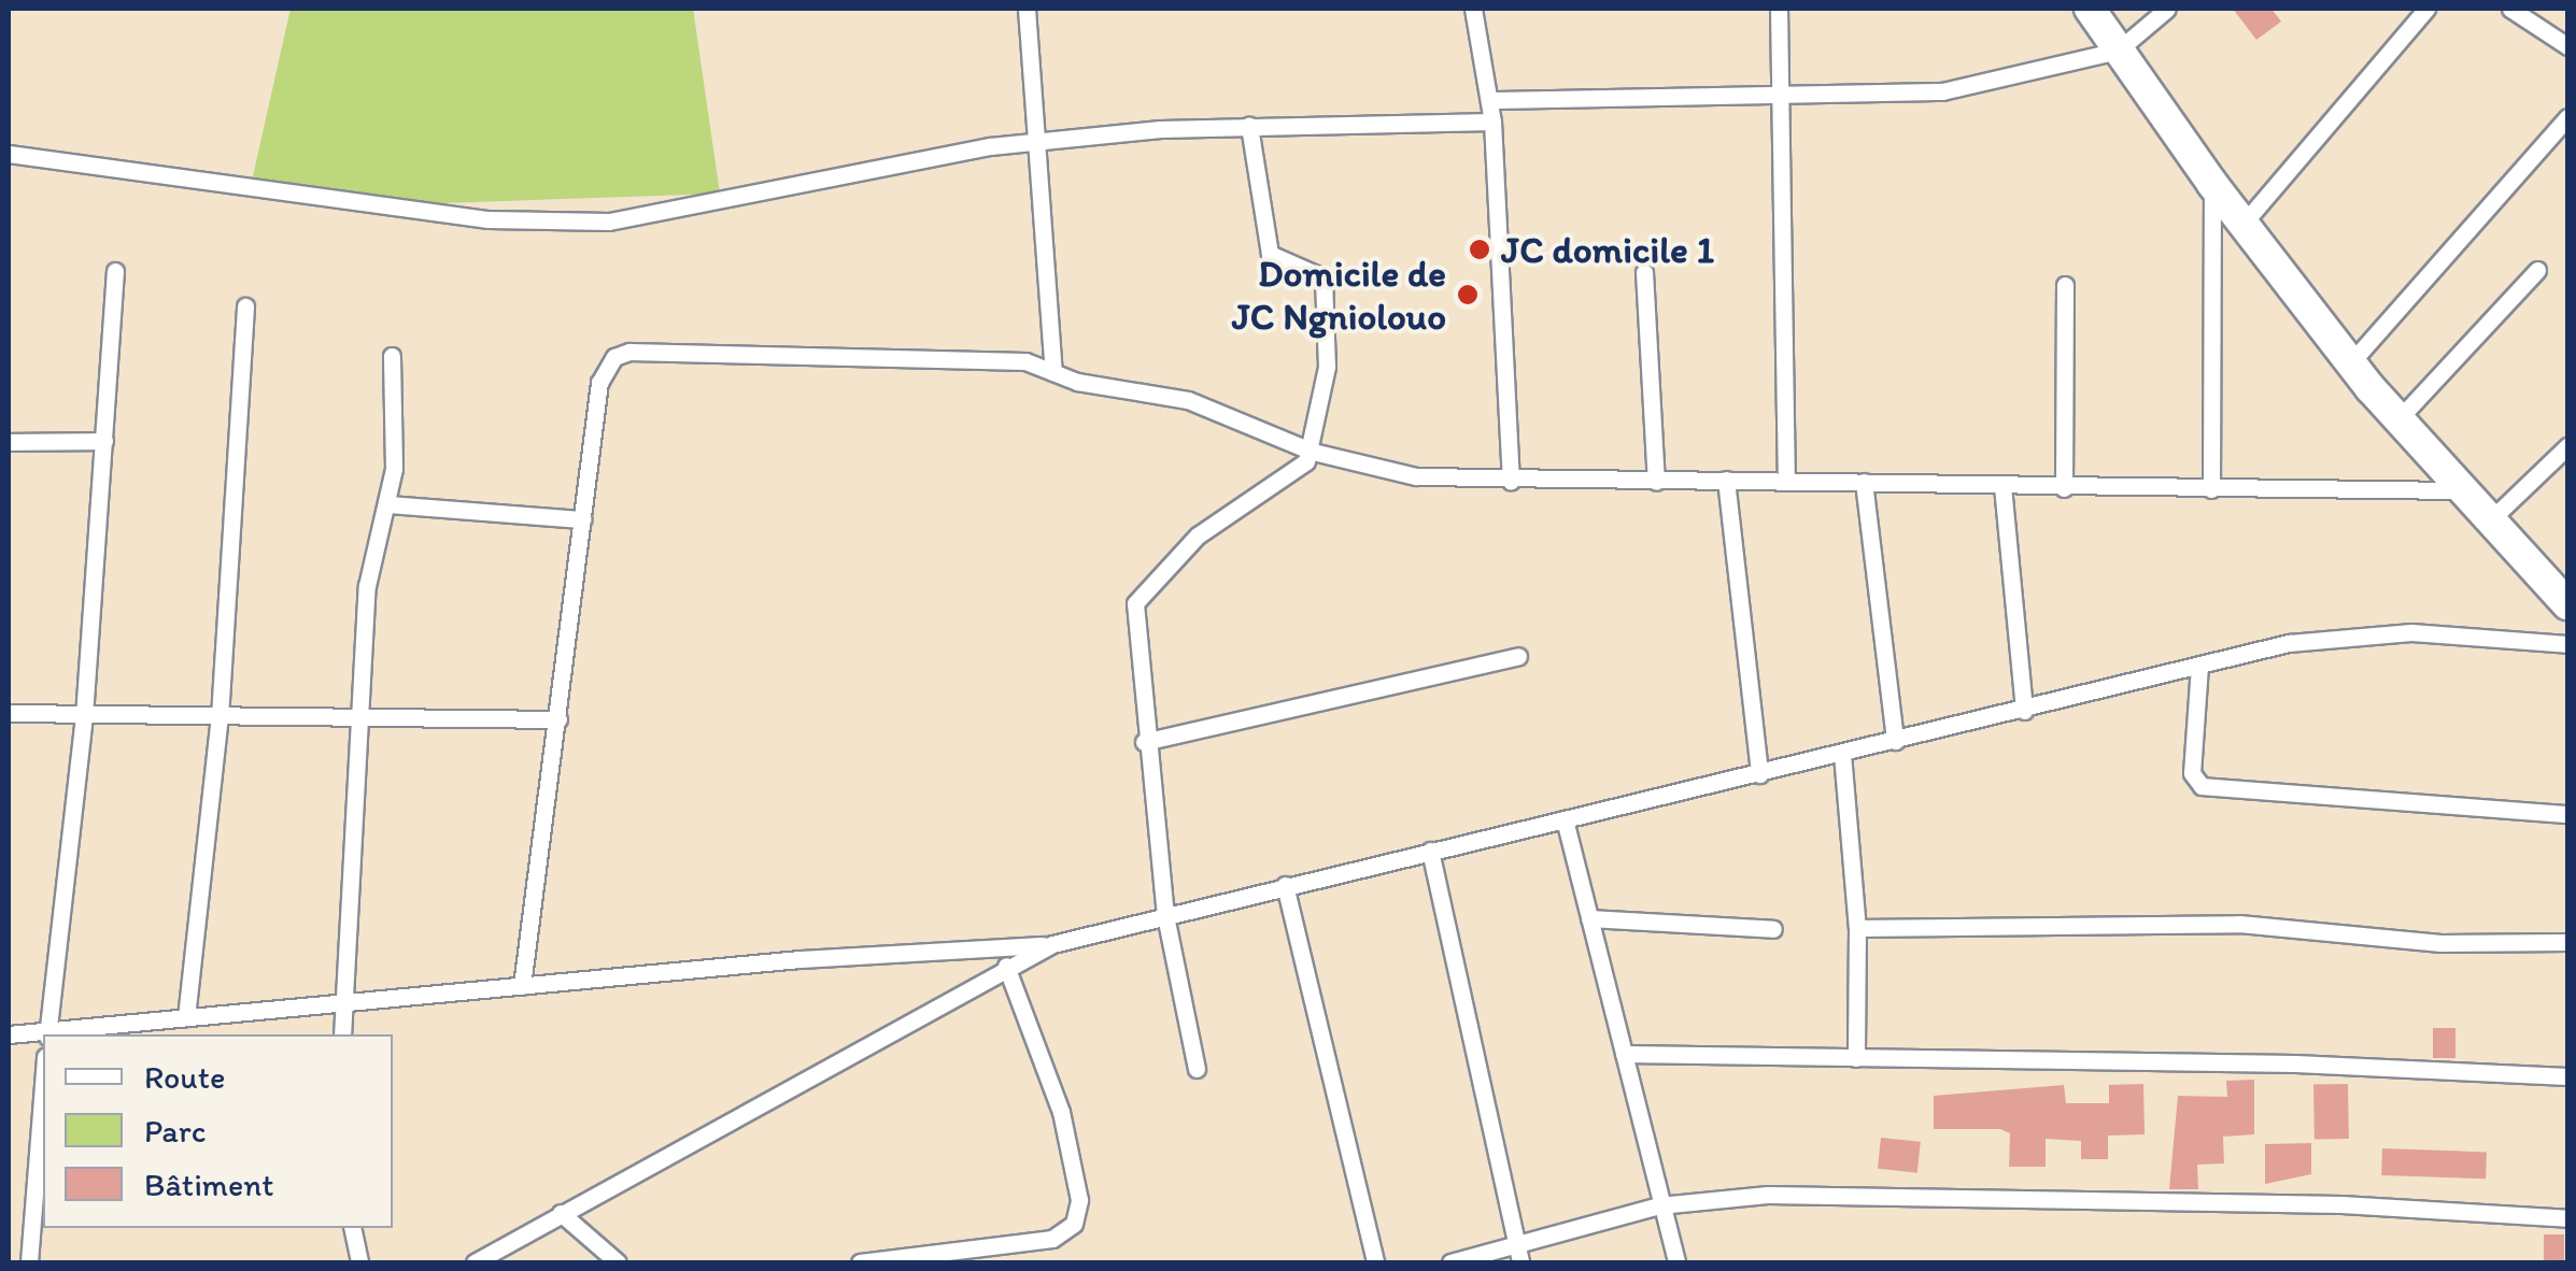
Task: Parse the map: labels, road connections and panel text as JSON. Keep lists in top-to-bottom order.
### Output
{
  "places": ["JC domicile 1", "Domicile de JC Ngniolouo"],
  "legend": ["Route", "Parc", "Bâtiment"]
}
